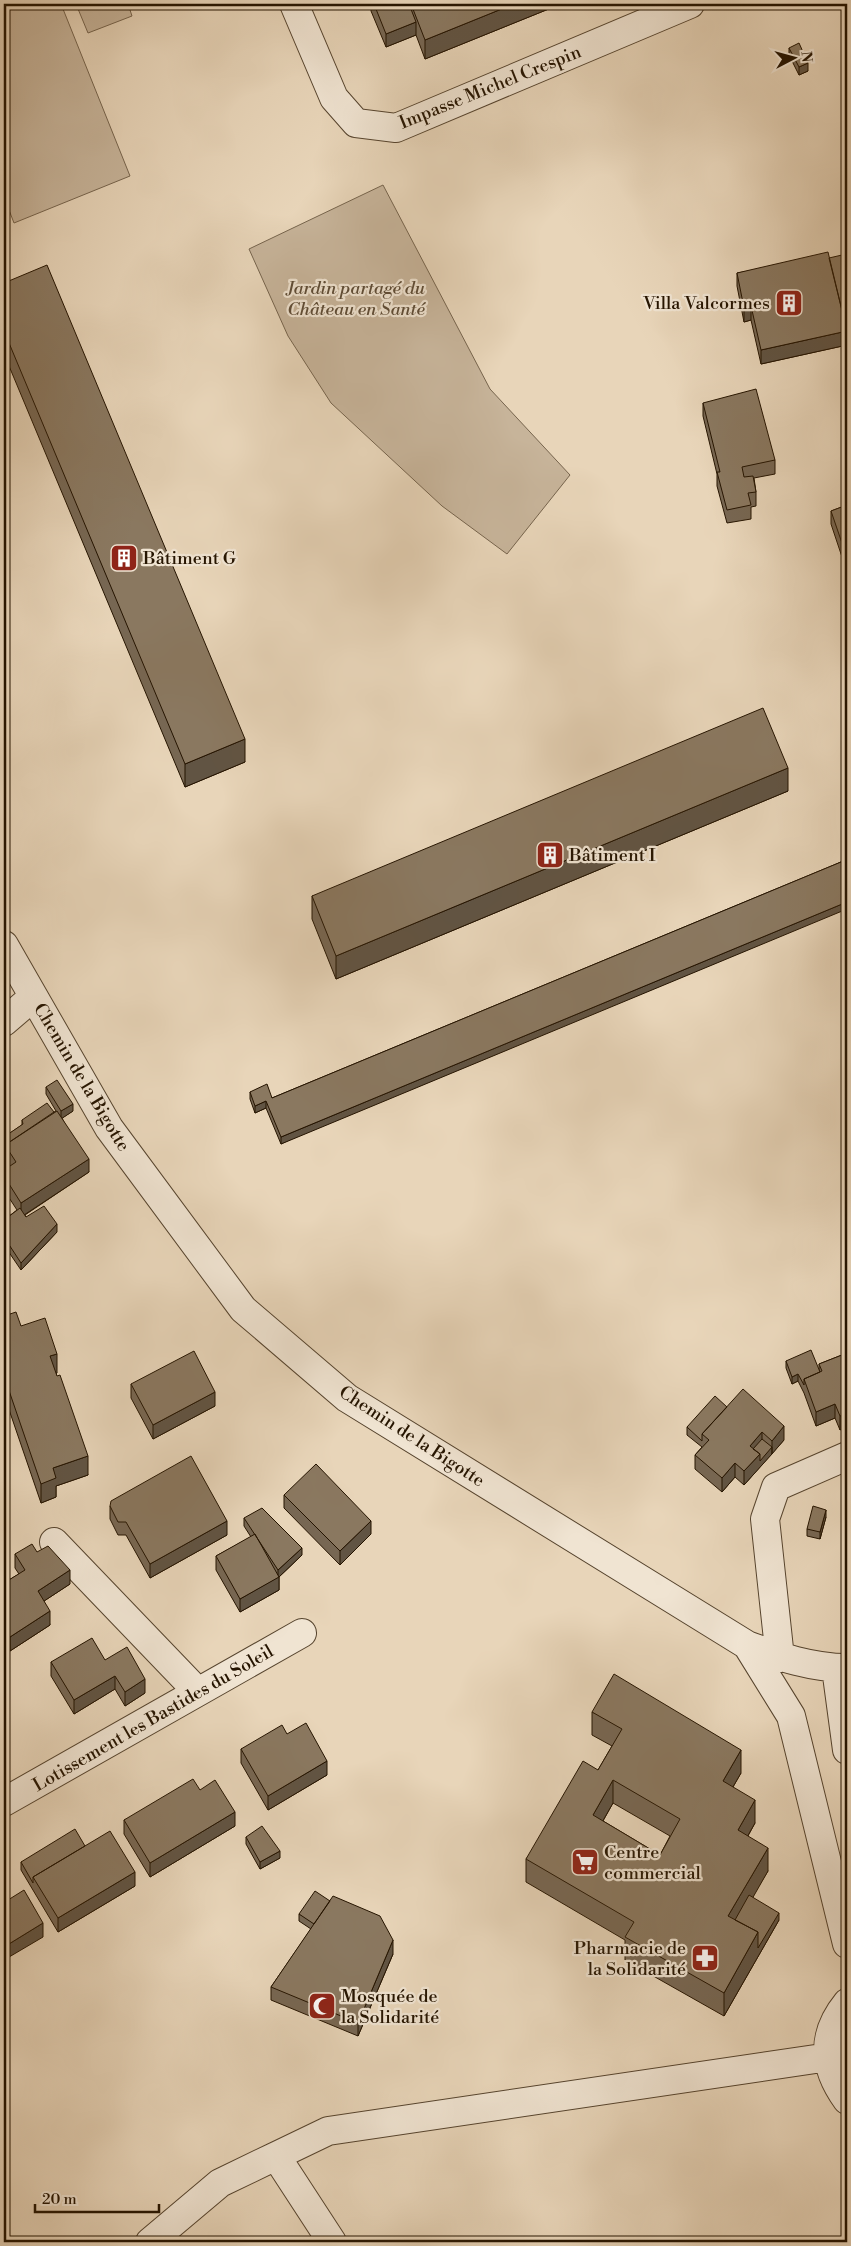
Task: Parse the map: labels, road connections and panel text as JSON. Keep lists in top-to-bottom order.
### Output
{
  "streets": {
    "street": ["Impasse Michel Crespin", "Chemin de la Bigotte", "Lotissement les Bastides du Soleil"]
  },
  "parks": ["Jardin partagé du Château en Santé"],
  "places": {
    "building": ["Villa Valcormes", "Bâtiment G", "Bâtiment I"],
    "supermarket": ["Centre commercial"],
    "pharmacy": ["Pharmacie de la Solidarité"],
    "mosque": ["Mosquée de la Solidarité"]
  },
  "scale_bar": "20 m",
  "north": "right"
}
